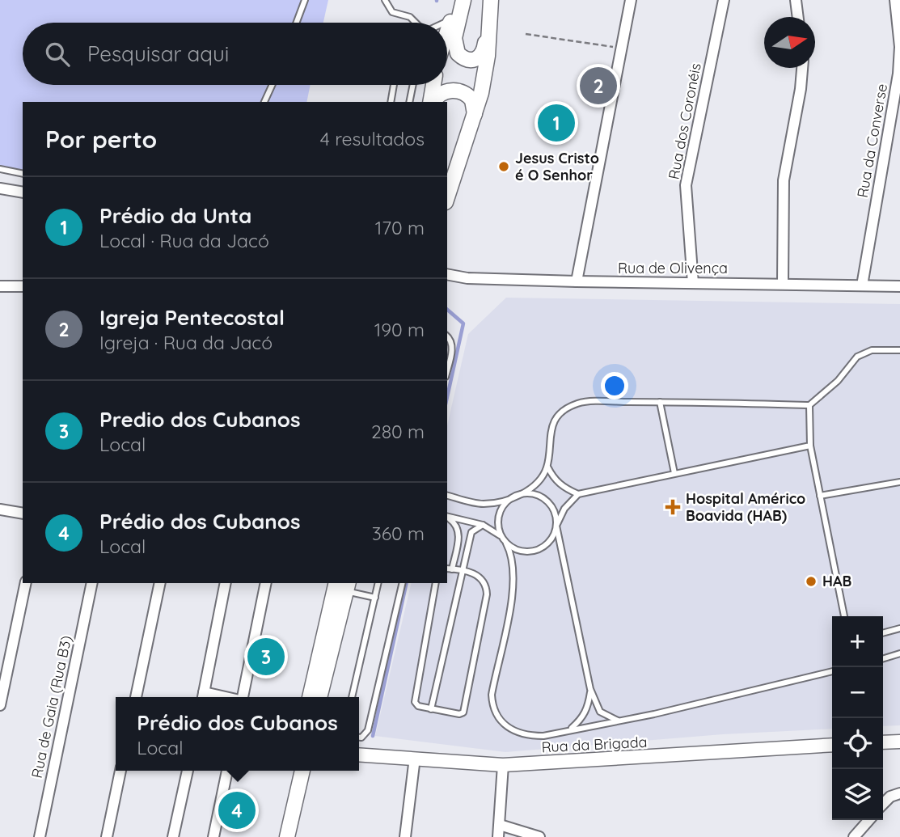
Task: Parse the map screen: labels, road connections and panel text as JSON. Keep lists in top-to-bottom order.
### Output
{
  "streets": {
    "street": [
      "Rua dos Coronéis",
      "Rua da Converse",
      "Rua de Olivença",
      "Rua de Gaia (Rua B3)",
      "Rua da Brigada"
    ]
  },
  "crossings": [
    ["Rua dos Coronéis", "Rua de Olivença"],
    ["Rua da Converse", "Rua de Olivença"]
  ],
  "places": {
    "other": ["Jesus Cristo é O Senhor", "HAB"],
    "health": ["Hospital Américo Boavida (HAB)"]
  },
  "north": "right",
  "page": {
    "search": "Pesquisar aqui",
    "pins": [
      "2",
      "1",
      "3",
      "4"
    ],
    "heading": ["Por perto", "4 resultados"],
    "list": [
      {
        "mark": "1",
        "name": "Prédio da Unta",
        "note": "Local · Rua da Jacó",
        "value": "170 m"
      },
      {
        "mark": "2",
        "name": "Igreja Pentecostal",
        "note": "Igreja · Rua da Jacó",
        "value": "190 m"
      },
      {
        "mark": "3",
        "name": "Predio dos Cubanos",
        "note": "Local",
        "value": "280 m"
      },
      {
        "mark": "4",
        "name": "Prédio dos Cubanos",
        "note": "Local",
        "value": "360 m"
      }
    ],
    "map_buttons": ["+", "−"],
    "popup": ["Prédio dos Cubanos", "Local"]
  }
}
